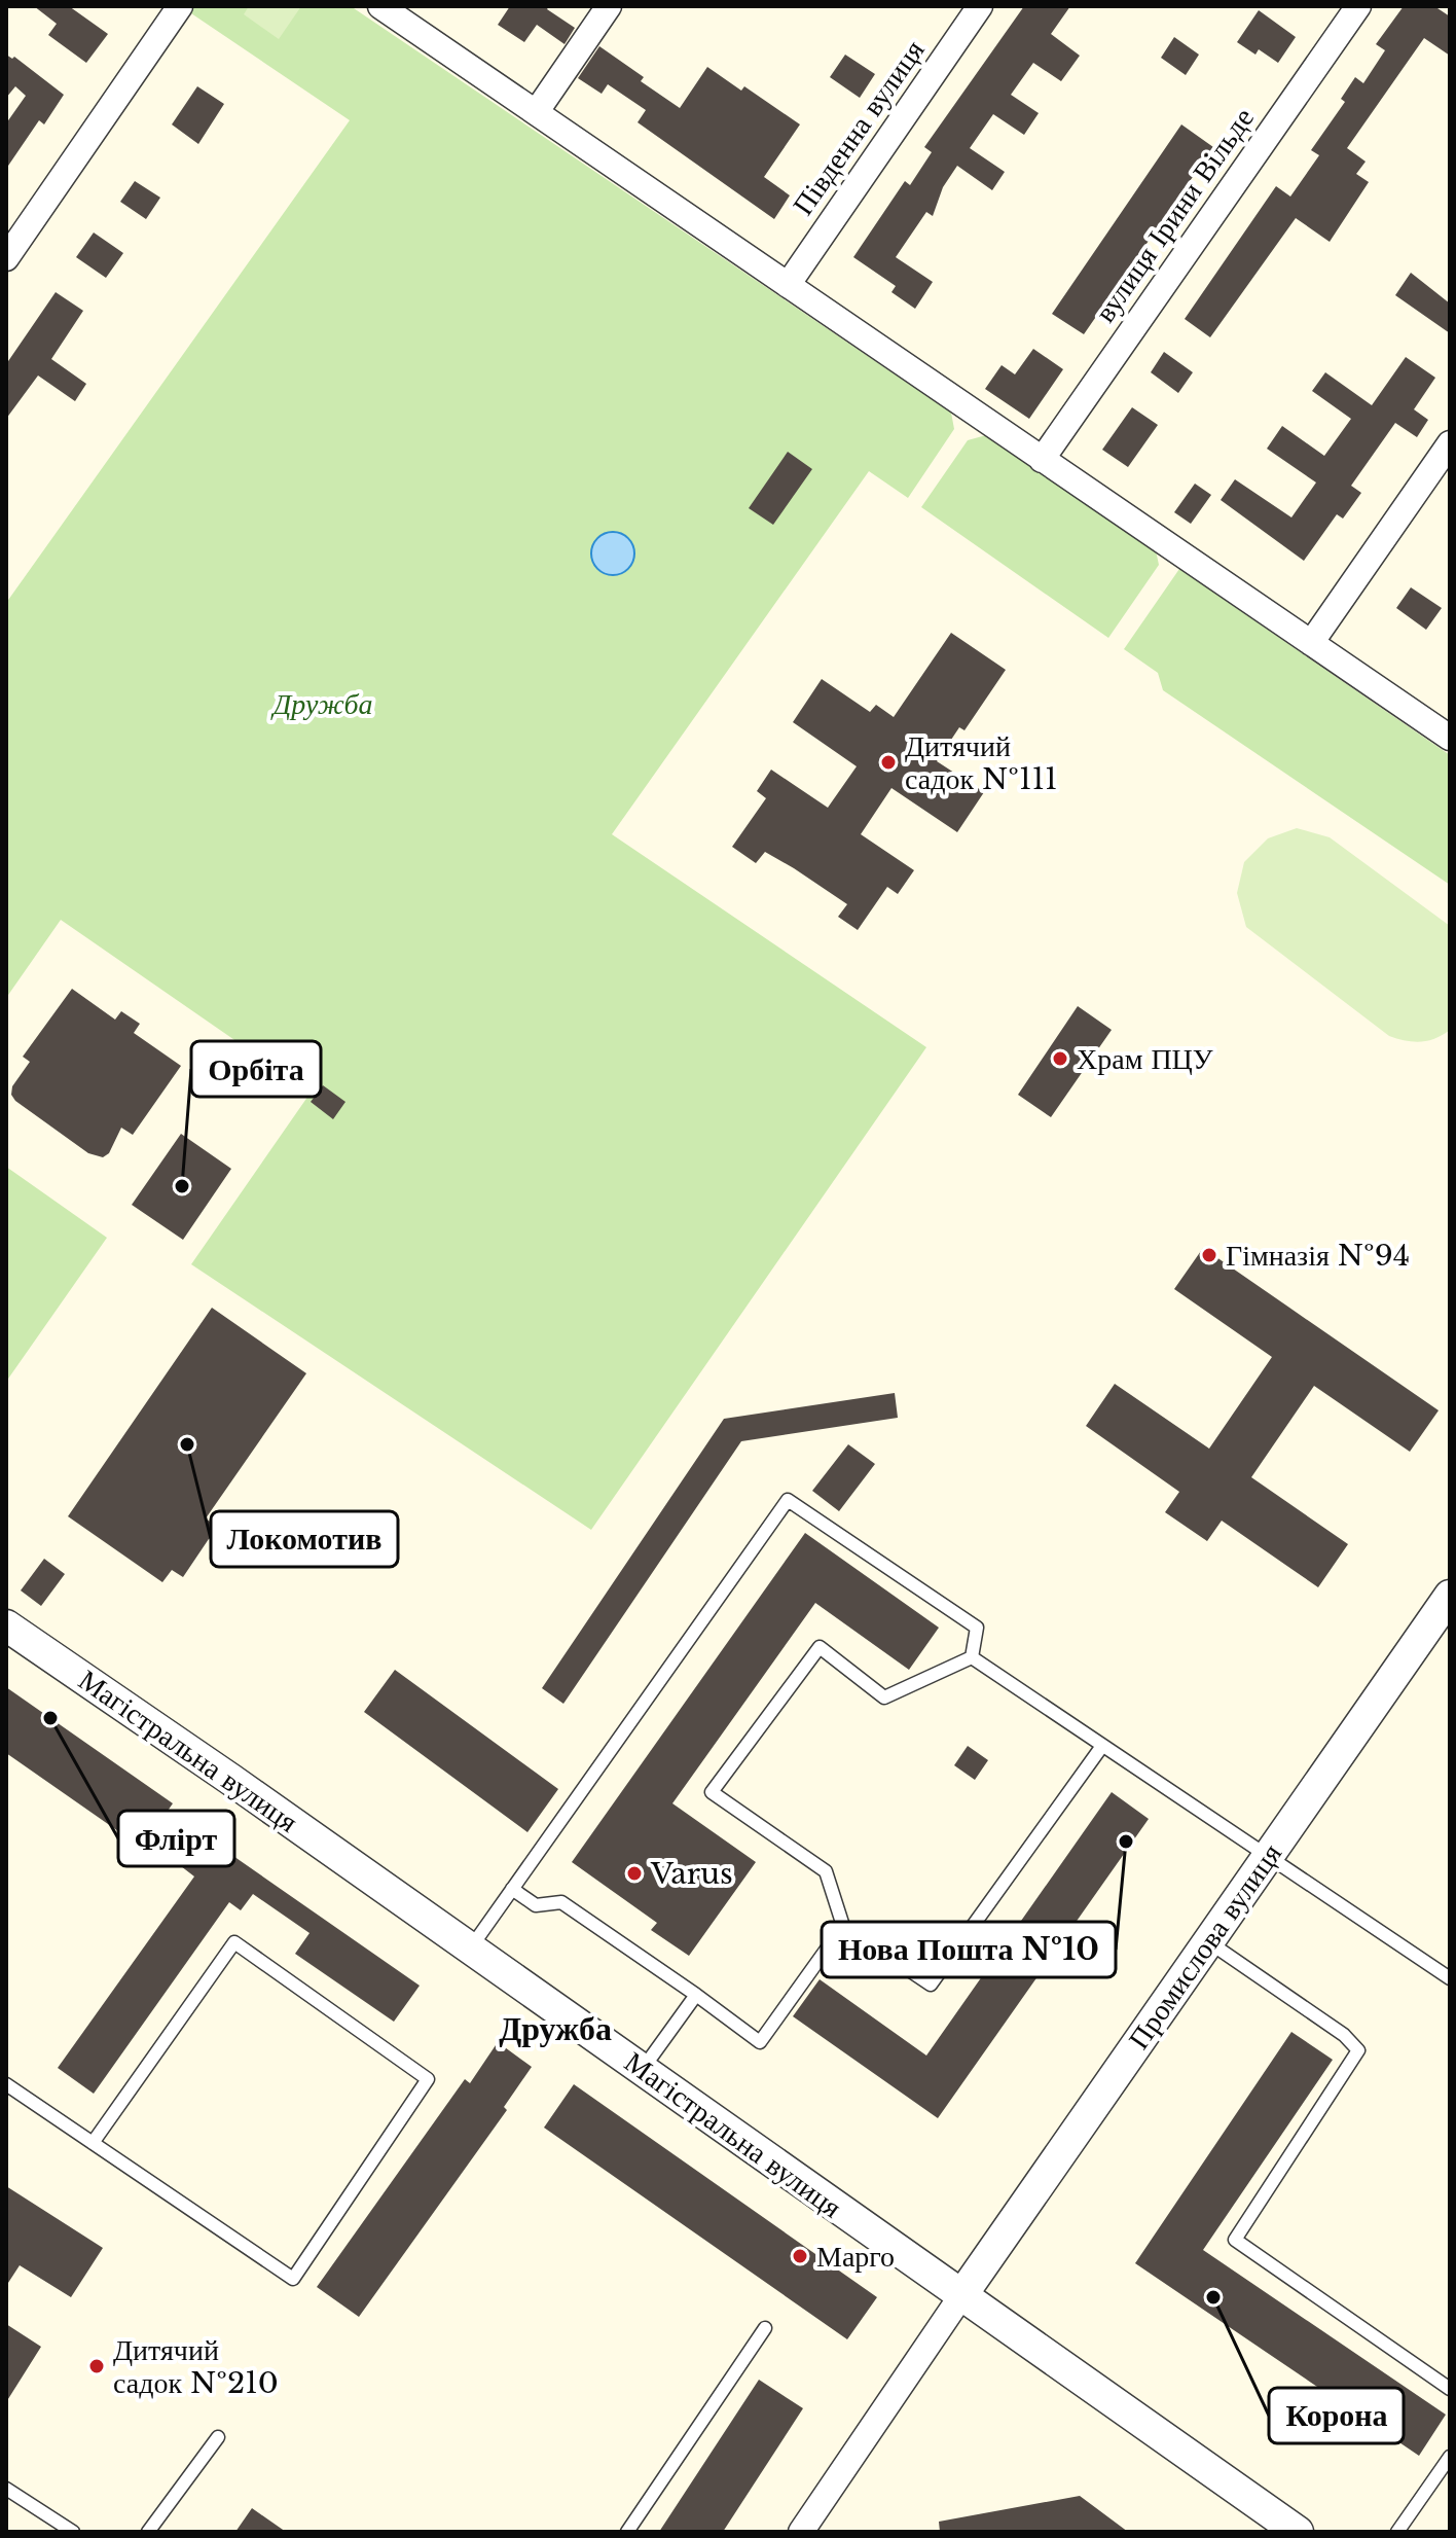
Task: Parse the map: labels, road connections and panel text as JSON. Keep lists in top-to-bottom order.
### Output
{
  "streets": {
    "street": [
      "Південна вулиця",
      "вулиця Ірини Вільде",
      "Магістральна вулиця",
      "Промислова вулиця"
    ]
  },
  "crossings": [
    ["Магістральна вулиця", "Промислова вулиця"]
  ],
  "districts": ["Дружба"],
  "parks": ["Дружба"],
  "places": [
    "Дитячий садок №111",
    "Храм ПЦУ",
    "Орбіта",
    "Гімназія №94",
    "Локомотив",
    "Флірт",
    "Нова Пошта №10",
    "Varus",
    "Марго",
    "Корона",
    "Дитячий садок №210"
  ]
}
